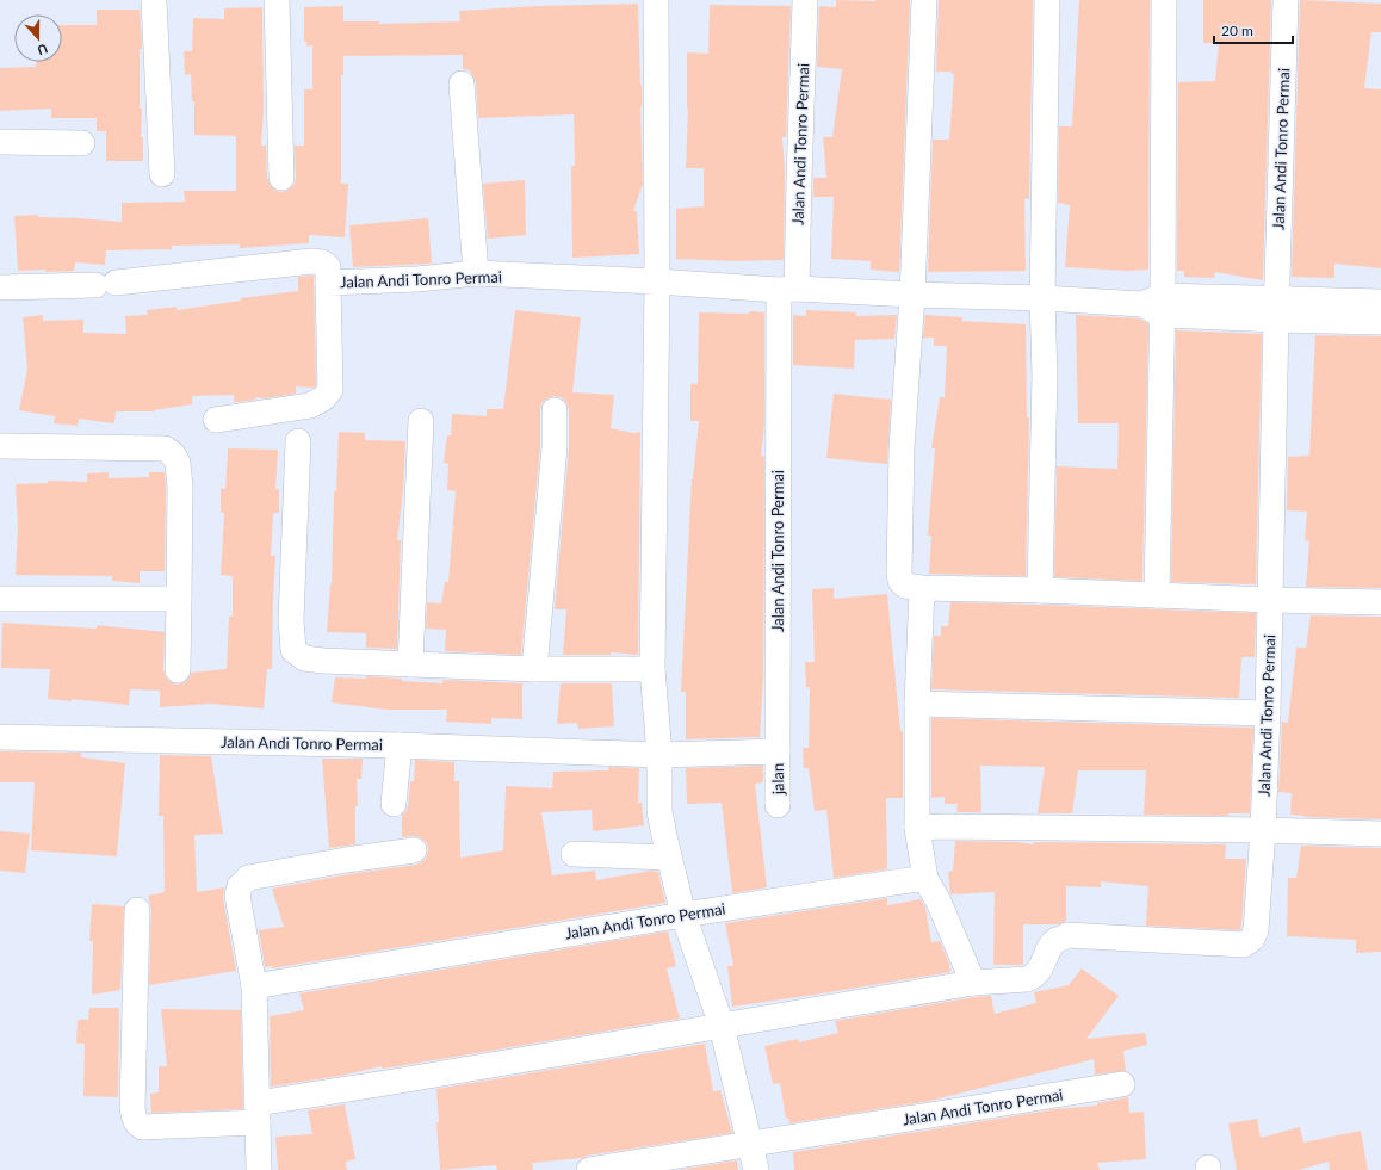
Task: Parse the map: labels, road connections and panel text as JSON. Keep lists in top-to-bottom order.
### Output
{
  "streets": {
    "street": ["Jalan Andi Tonro Permai", "jalan"]
  },
  "crossings": [
    ["Jalan Andi Tonro Permai", "jalan"]
  ],
  "scale_bar": "20 m",
  "north": "bottom"
}
